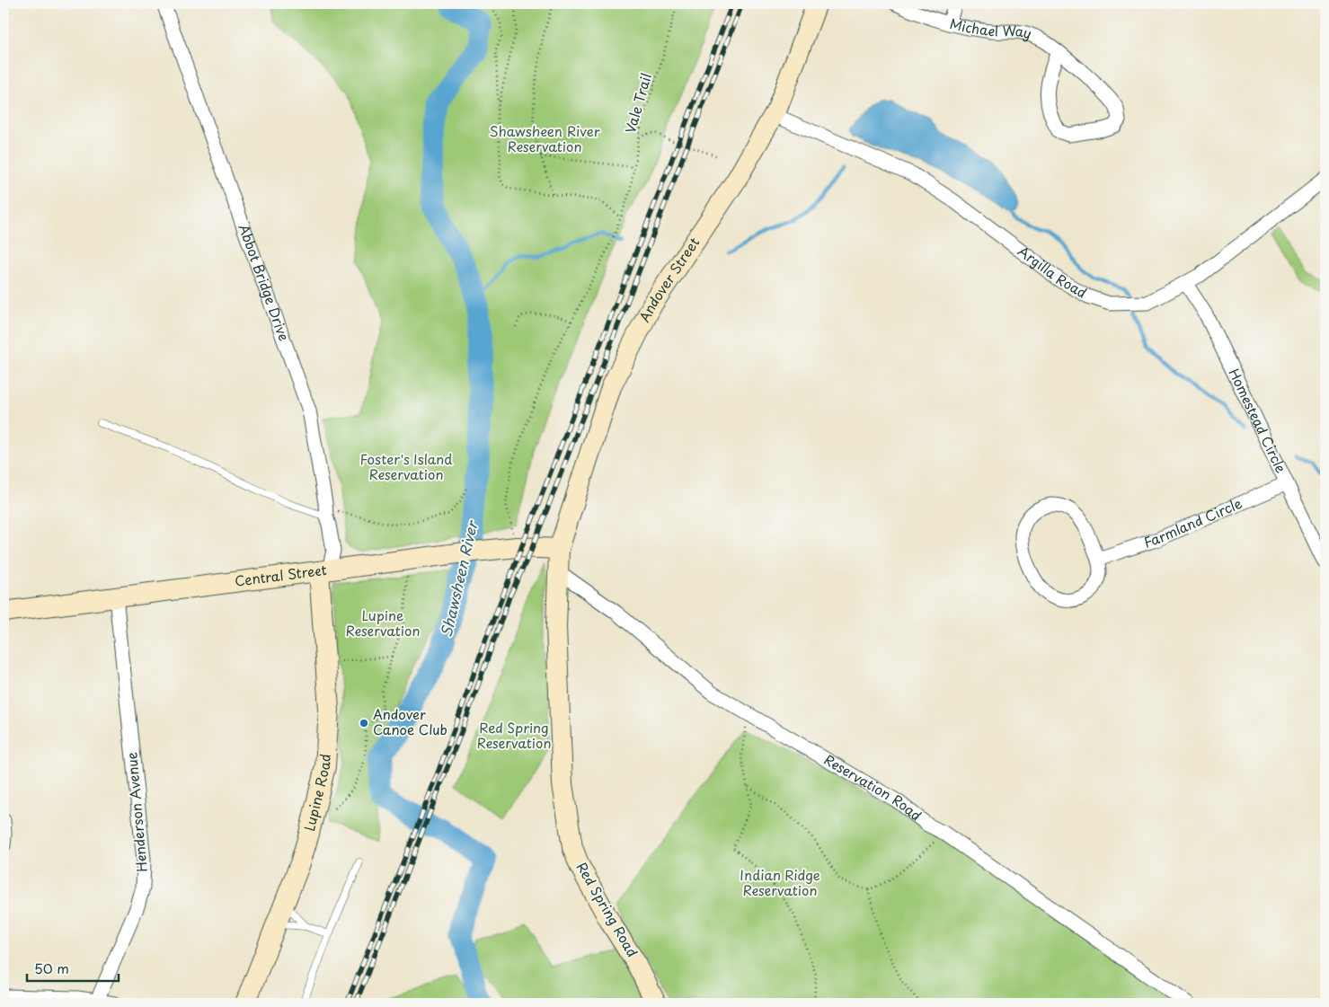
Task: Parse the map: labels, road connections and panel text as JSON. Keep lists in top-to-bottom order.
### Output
{
  "streets": {
    "main road": [
      "Andover Street",
      "Central Street",
      "Lupine Road",
      "Red Spring Road"
    ],
    "street": [
      "Michael Way",
      "Argilla Road",
      "Abbot Bridge Drive",
      "Homestead Circle",
      "Farmland Circle",
      "Reservation Road",
      "Henderson Avenue"
    ],
    "path": ["Vale Trail"]
  },
  "crossings": [
    ["Vale Trail", "Central Street"],
    ["Argilla Road", "Andover Street"],
    ["Argilla Road", "Homestead Circle"],
    ["Andover Street", "Central Street"],
    ["Andover Street", "Reservation Road"],
    ["Andover Street", "Red Spring Road"],
    ["Abbot Bridge Drive", "Central Street"],
    ["Abbot Bridge Drive", "Lupine Road"],
    ["Homestead Circle", "Farmland Circle"],
    ["Central Street", "Lupine Road"],
    ["Central Street", "Henderson Avenue"],
    ["Reservation Road", "Red Spring Road"]
  ],
  "water": ["Shawsheen River"],
  "parks": [
    "Shawsheen River Reservation",
    "Foster's Island Reservation",
    "Lupine Reservation",
    "Red Spring Reservation",
    "Indian Ridge Reservation"
  ],
  "places": ["Andover Canoe Club"],
  "scale_bar": "50 m"
}
